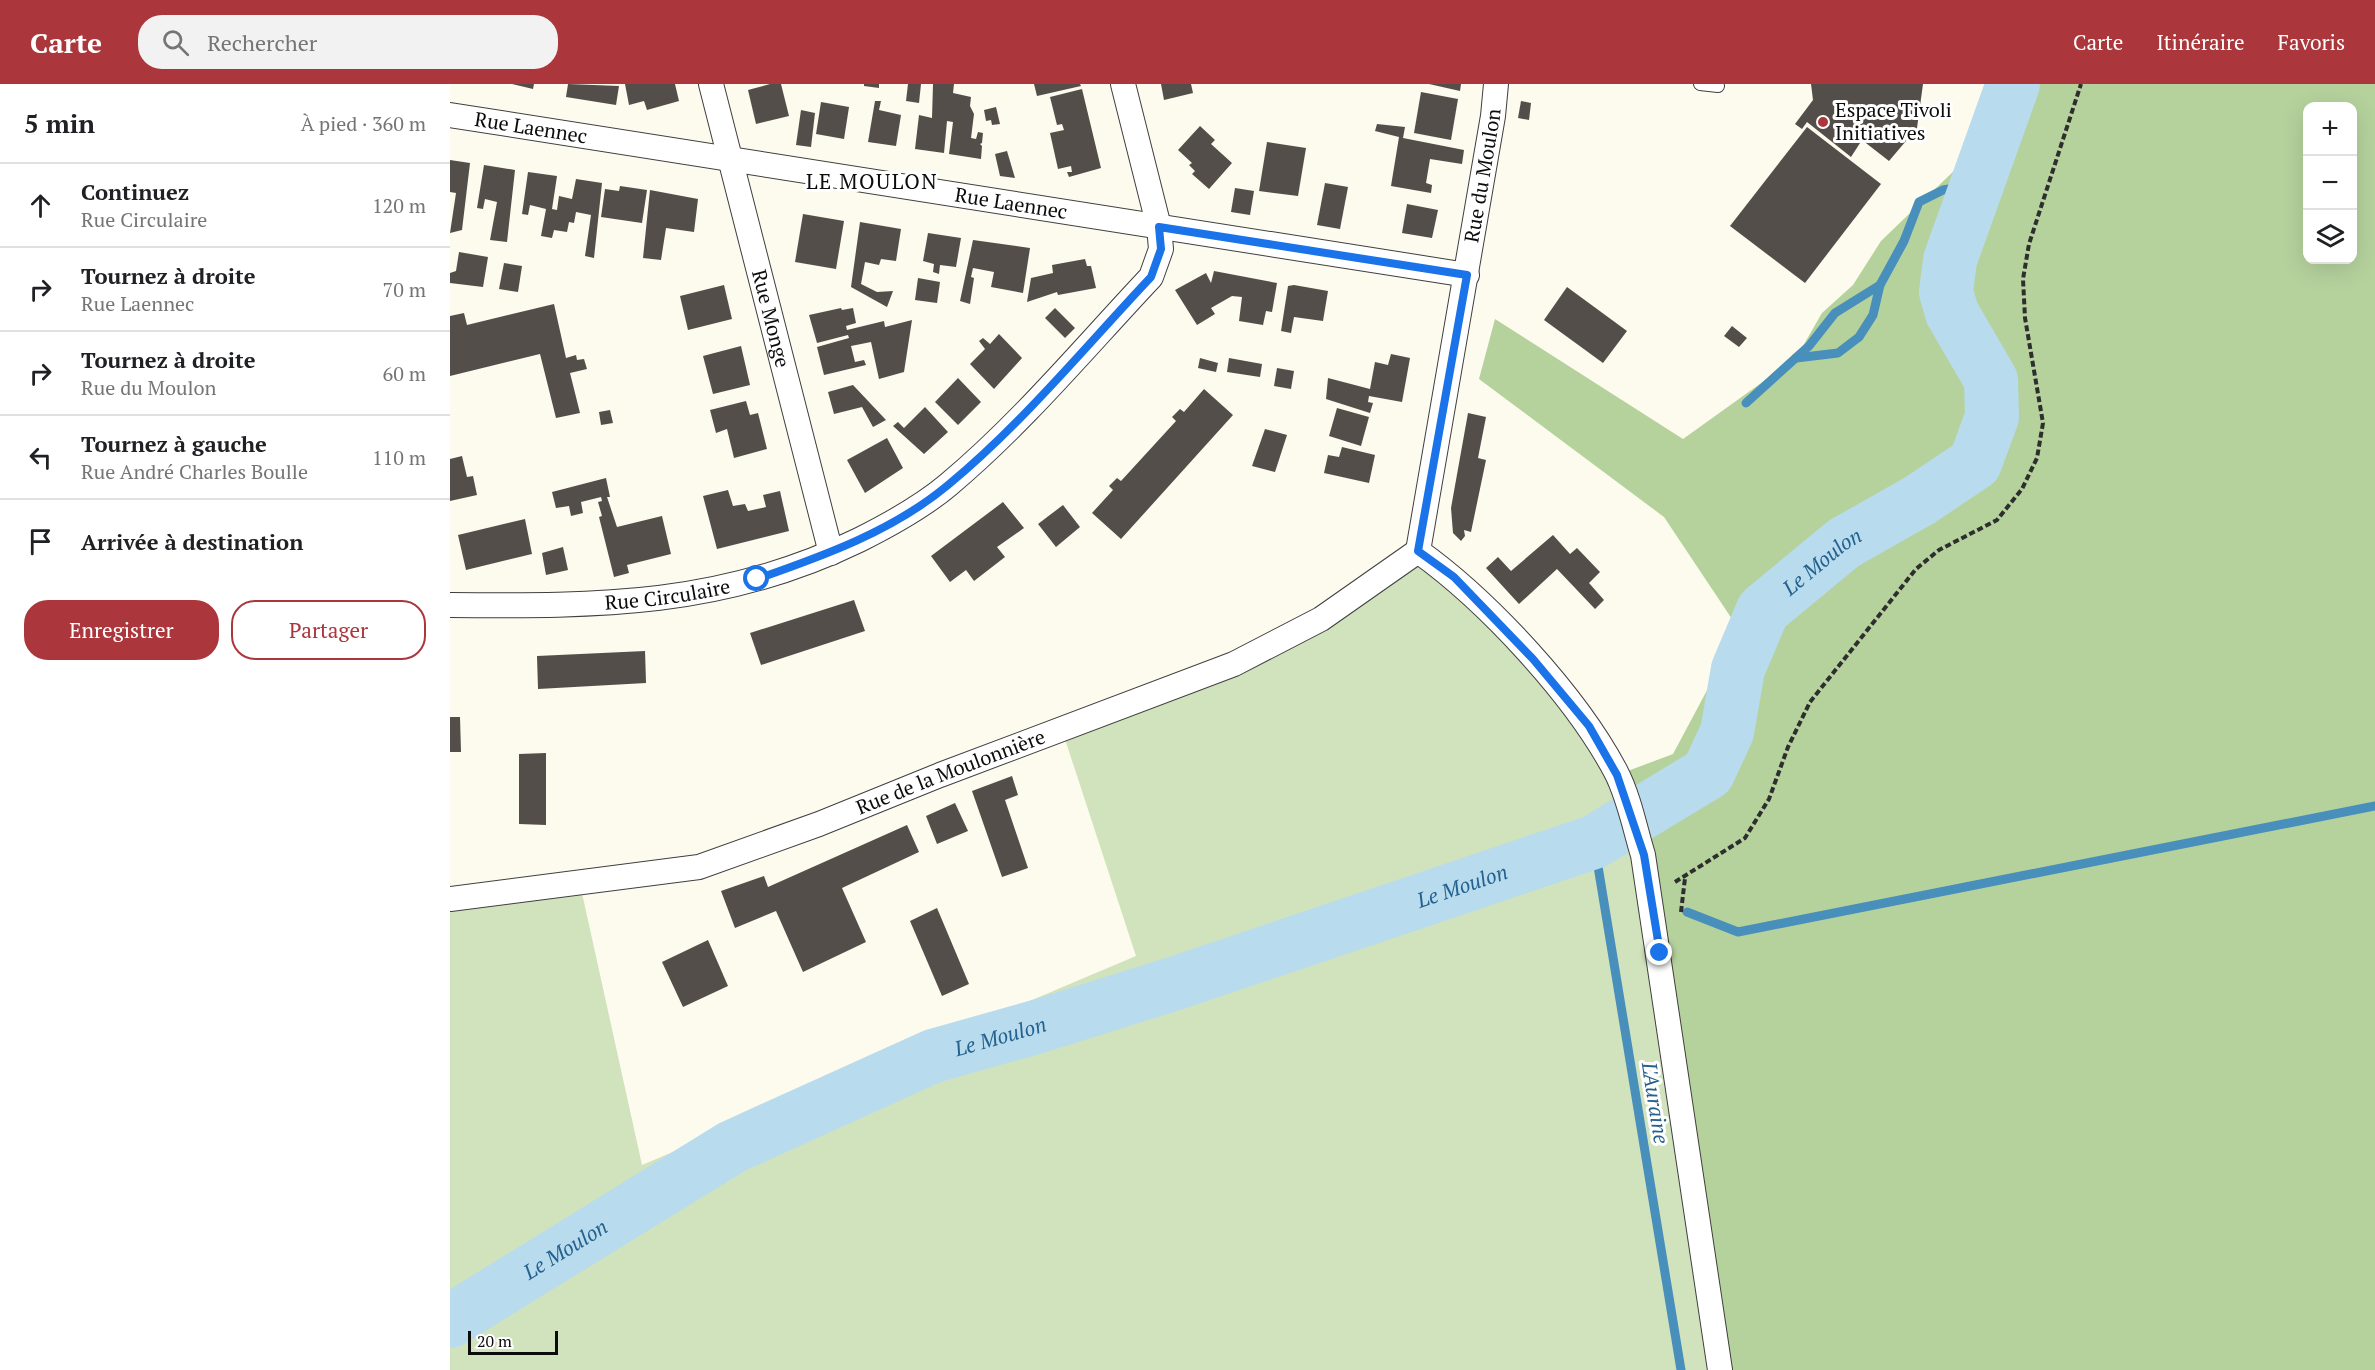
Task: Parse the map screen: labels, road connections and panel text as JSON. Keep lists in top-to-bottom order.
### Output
{
  "streets": {
    "street": [
      "Rue Laennec",
      "Rue du Moulon",
      "Rue Monge",
      "Rue Circulaire",
      "Rue de la Moulonnière"
    ]
  },
  "crossings": [
    ["Rue Laennec", "Rue du Moulon"],
    ["Rue Laennec", "Rue Monge"],
    ["Rue Laennec", "Rue Circulaire"],
    ["Rue du Moulon", "Rue de la Moulonnière"],
    ["Rue Monge", "Rue Circulaire"]
  ],
  "districts": ["LE MOULON"],
  "water": ["Le Moulon", "L'Auraine"],
  "places": ["Espace Tivoli Initiatives"],
  "scale_bar": "20 m",
  "page": {
    "header": "Carte",
    "search": "Rechercher",
    "nav": ["Carte", "Itinéraire", "Favoris"],
    "heading": ["5 min", "À pied · 360 m"],
    "map_buttons": ["+", "−"],
    "list": [
      ["Continuez", "Rue Circulaire", "120 m"],
      ["Tournez à droite", "Rue Laennec", "70 m"],
      ["Tournez à droite", "Rue du Moulon", "60 m"],
      ["Tournez à gauche", "Rue André Charles Boulle", "110 m"],
      "Arrivée à destination"
    ],
    "buttons": ["Enregistrer", "Partager"],
    "scale": "20 m"
  }
}
